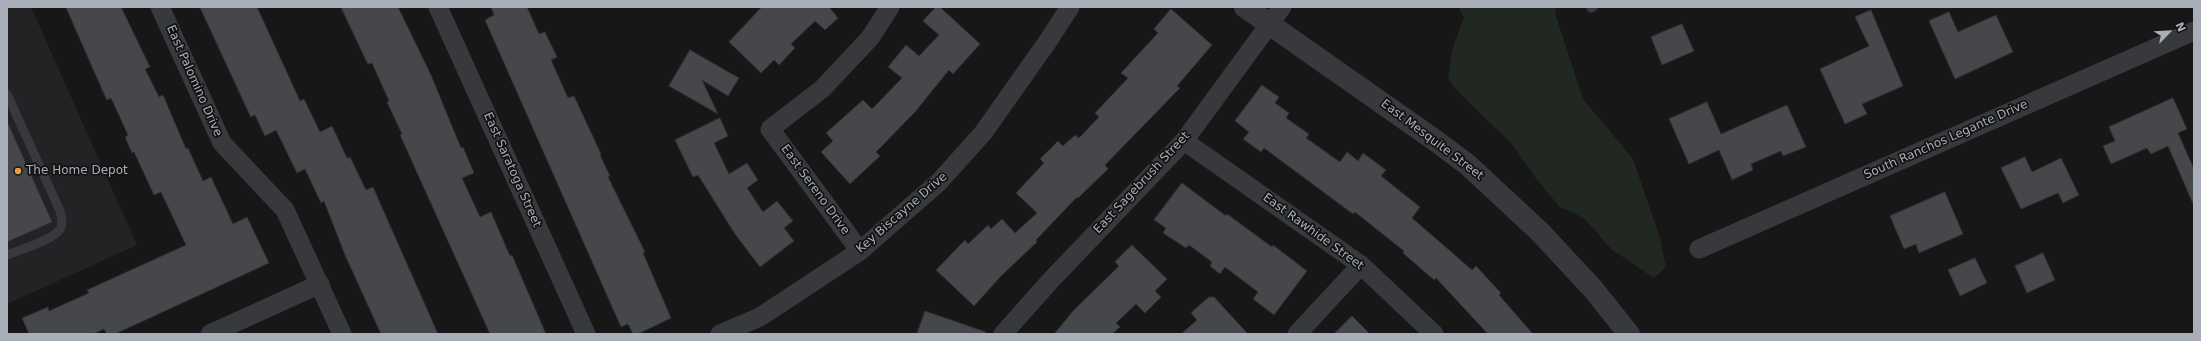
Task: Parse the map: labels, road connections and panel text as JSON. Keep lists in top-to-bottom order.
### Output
{
  "streets": {
    "street": [
      "East Palomino Drive",
      "East Mesquite Street",
      "South Ranchos Legante Drive",
      "East Saratoga Street",
      "East Sagebrush Street",
      "East Sereno Drive",
      "Key Biscayne Drive",
      "East Rawhide Street"
    ]
  },
  "crossings": [
    ["East Mesquite Street", "East Sagebrush Street"],
    ["East Sagebrush Street", "East Rawhide Street"],
    ["East Sereno Drive", "Key Biscayne Drive"]
  ],
  "places": ["The Home Depot"],
  "north": "top right"
}
